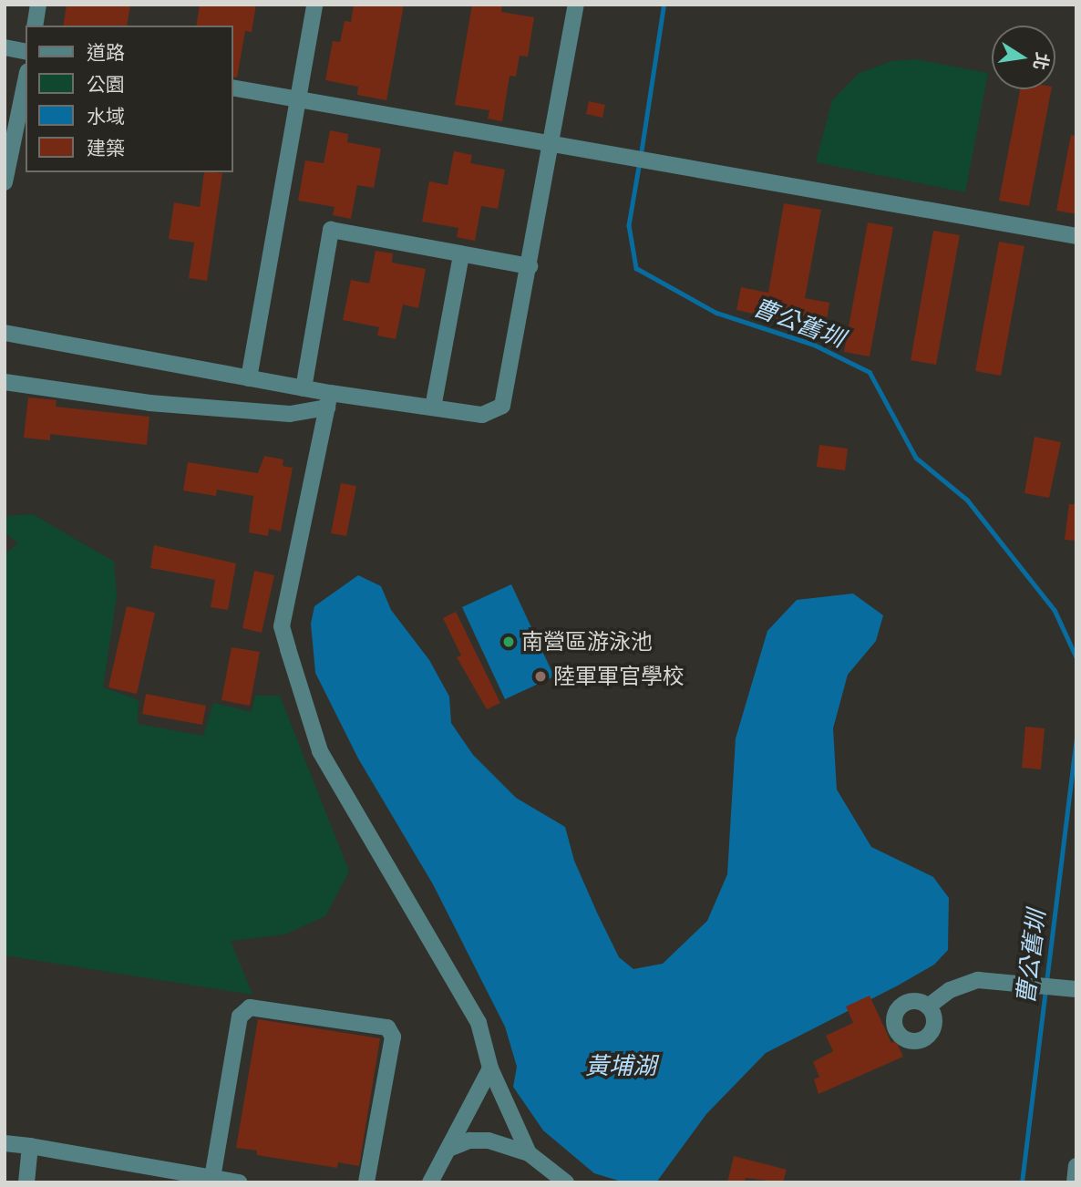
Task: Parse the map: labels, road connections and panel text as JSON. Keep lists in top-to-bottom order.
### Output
{
  "water": ["曹公舊圳", "黃埔湖"],
  "places": ["南營區游泳池", "陸軍軍官學校"],
  "legend": [
    "道路",
    "公園",
    "水域",
    "建築"
  ],
  "north": "right"
}
